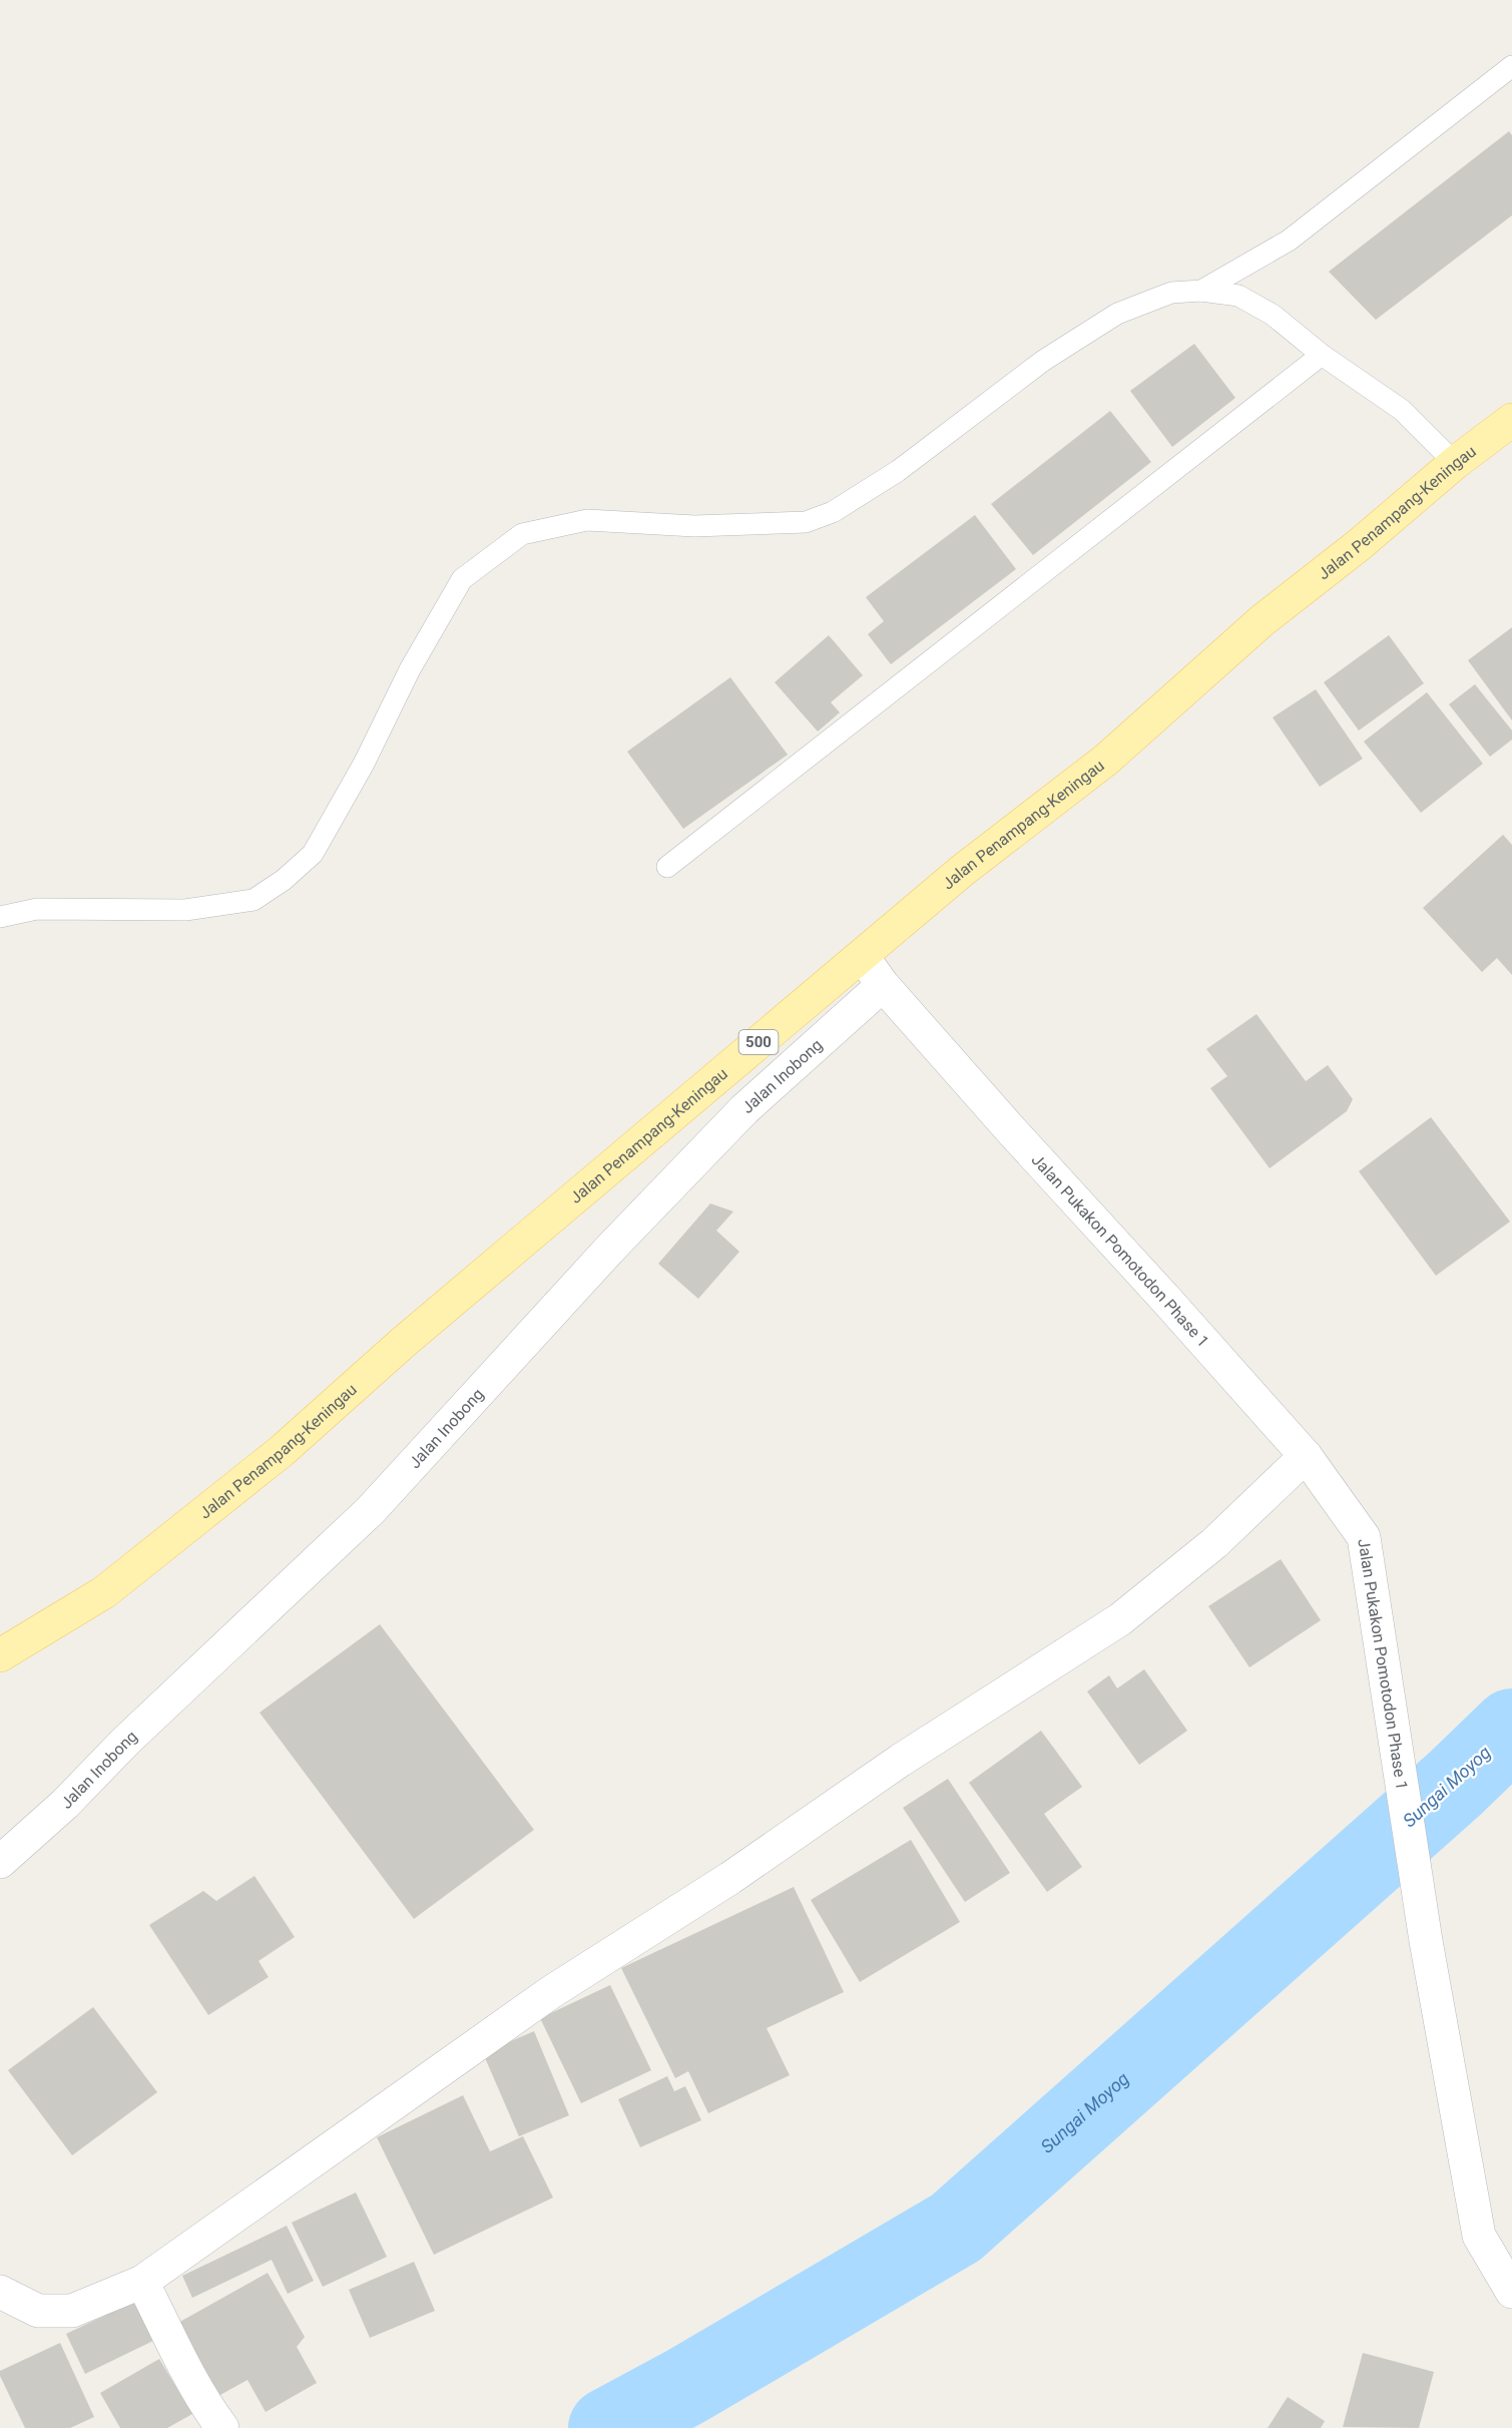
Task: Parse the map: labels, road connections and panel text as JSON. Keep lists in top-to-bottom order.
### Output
{
  "streets": {
    "main road": ["Jalan Penampang-Keningau", "500"],
    "street": ["Jalan Inobong", "Jalan Pukakon Pomotodon Phase 1"]
  },
  "crossings": [
    ["Jalan Penampang-Keningau", "Jalan Pukakon Pomotodon Phase 1"],
    ["Jalan Inobong", "Jalan Pukakon Pomotodon Phase 1"]
  ],
  "water": ["Sungai Moyog"]
}
